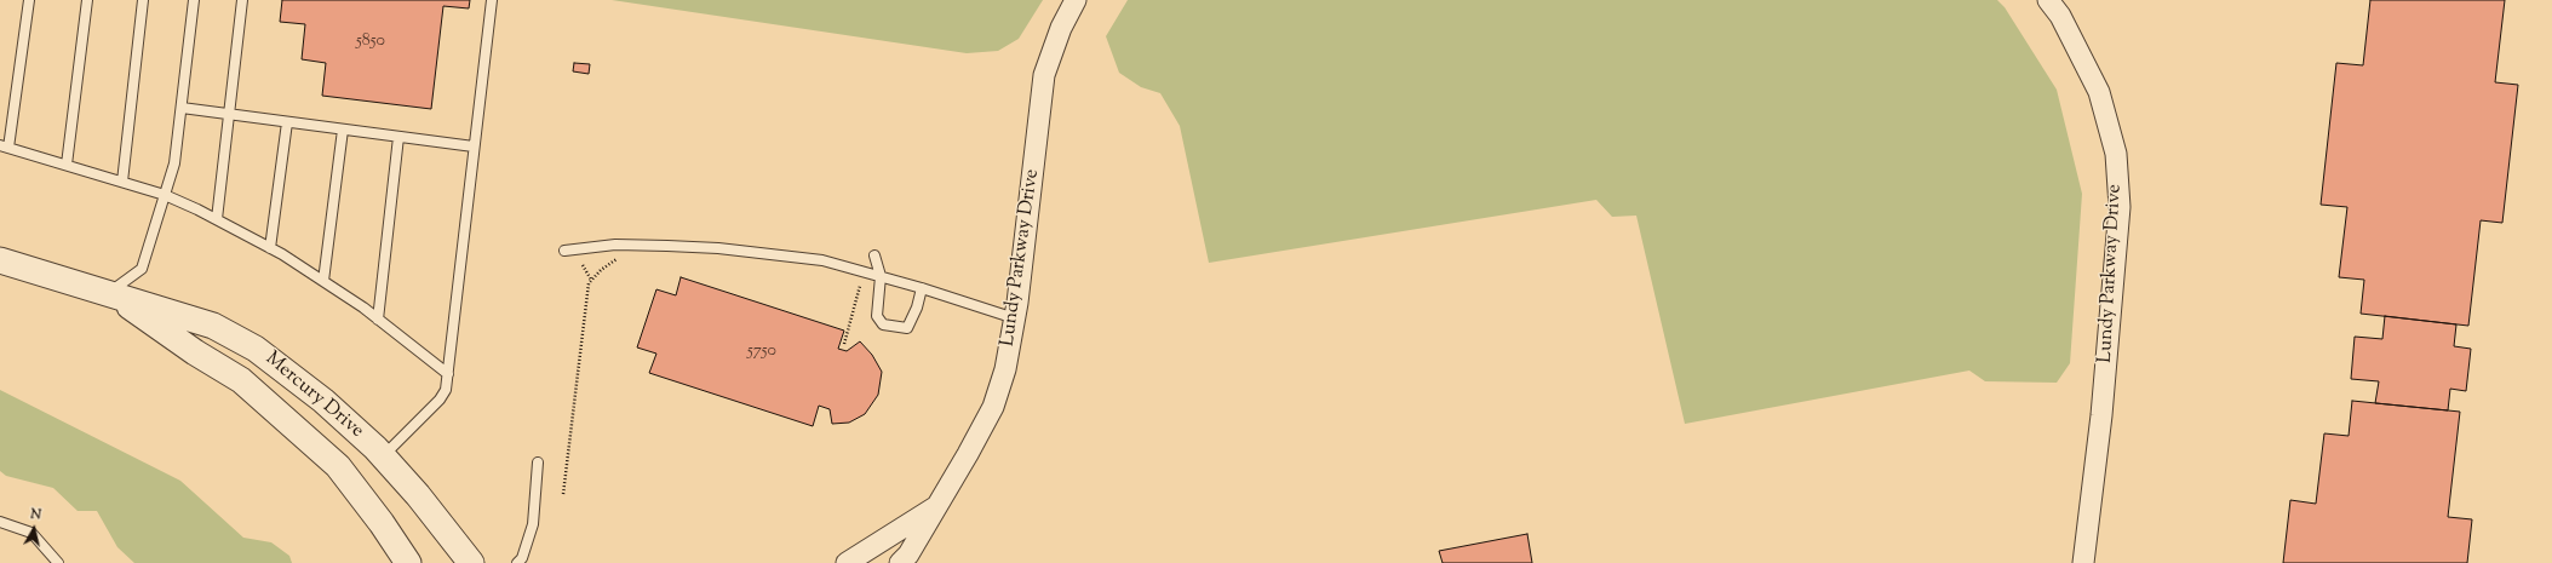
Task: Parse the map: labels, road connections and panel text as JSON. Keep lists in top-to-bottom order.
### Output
{
  "streets": {
    "street": ["Lundy Parkway Drive", "Mercury Drive"]
  },
  "house_numbers": ["5850", "5750"],
  "north": "top"
}
